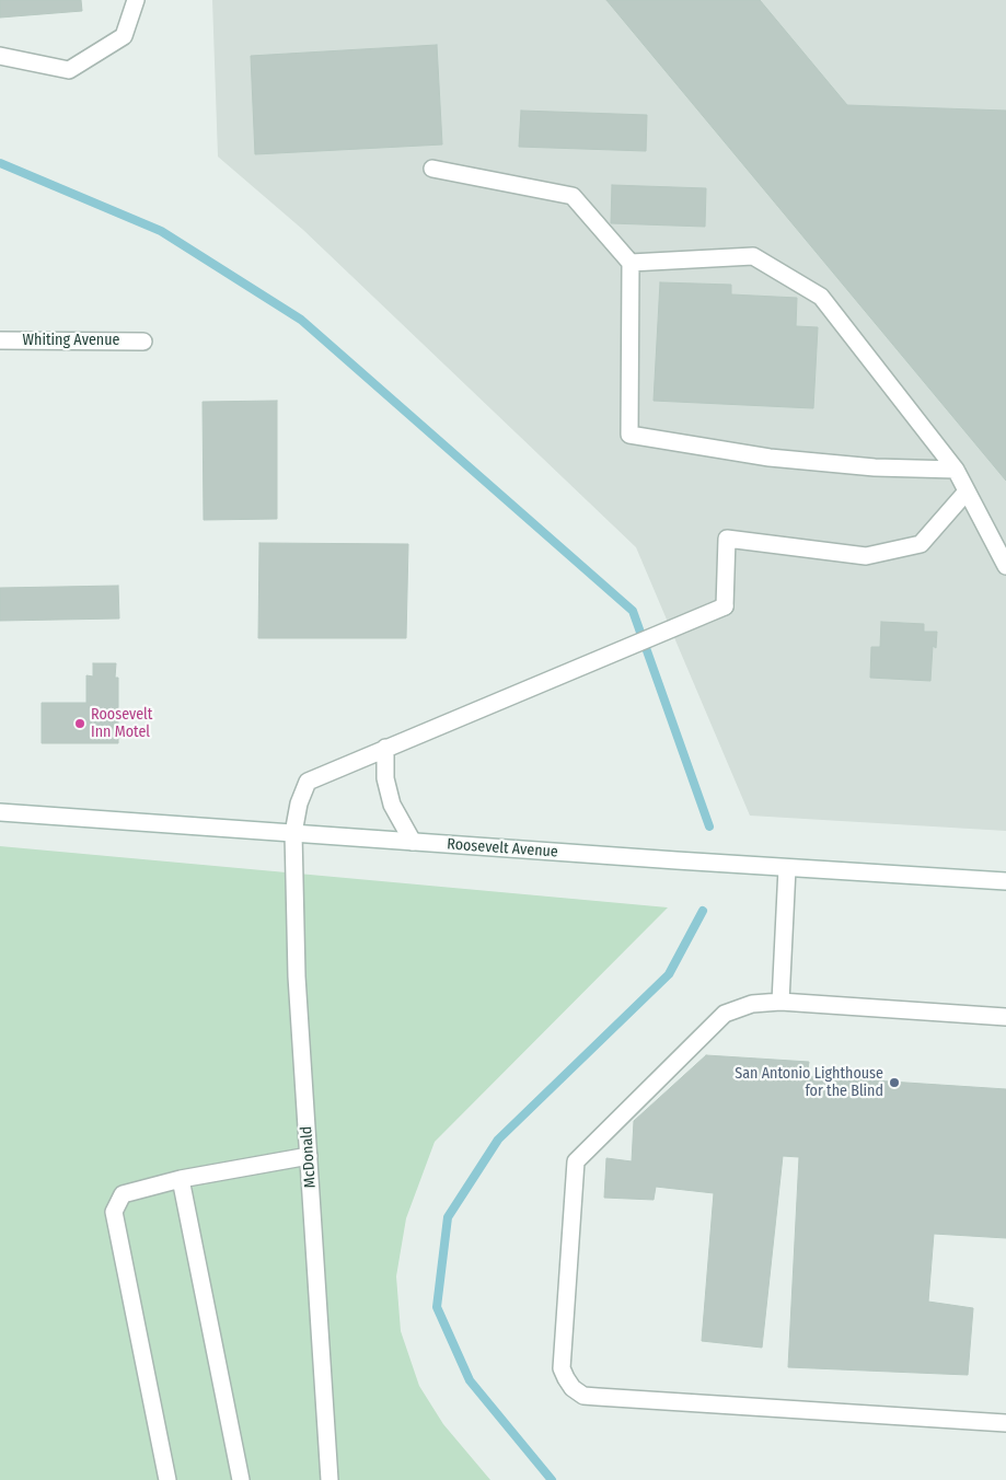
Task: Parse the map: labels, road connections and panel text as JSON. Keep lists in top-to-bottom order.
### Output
{
  "streets": {
    "street": ["Whiting Avenue", "Roosevelt Avenue", "McDonald"]
  },
  "crossings": [
    ["Roosevelt Avenue", "McDonald"]
  ],
  "places": ["Roosevelt Inn Motel", "San Antonio Lighthouse for the Blind"]
}
